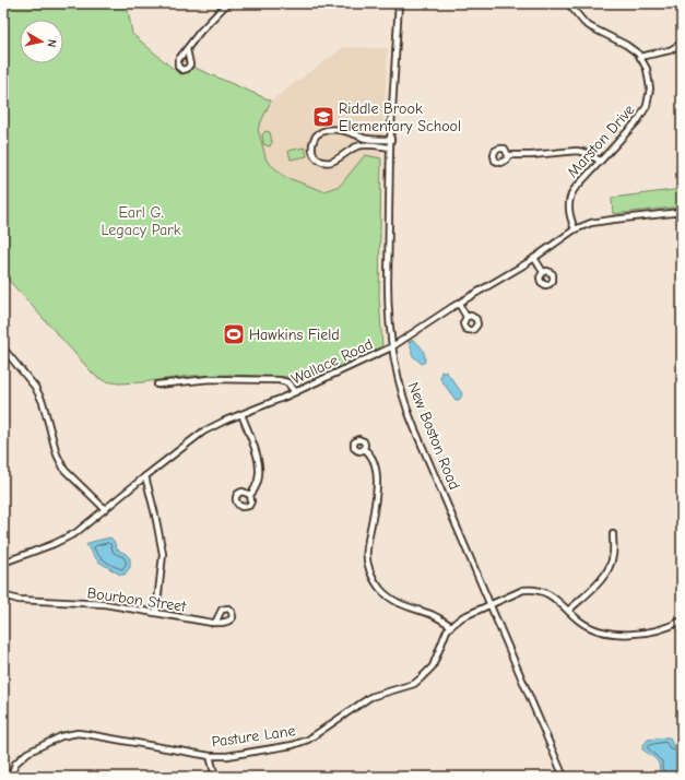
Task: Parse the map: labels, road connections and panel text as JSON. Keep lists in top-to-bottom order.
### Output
{
  "streets": {
    "street": [
      "Marston Drive",
      "Wallace Road",
      "New Boston Road",
      "Bourbon Street",
      "Pasture Lane"
    ]
  },
  "crossings": [
    ["Marston Drive", "Wallace Road"],
    ["Wallace Road", "New Boston Road"],
    ["New Boston Road", "Pasture Lane"]
  ],
  "parks": ["Earl G. Legacy Park"],
  "places": {
    "school or university": ["Riddle Brook Elementary School"],
    "sports": ["Hawkins Field"]
  },
  "north": "right"
}
